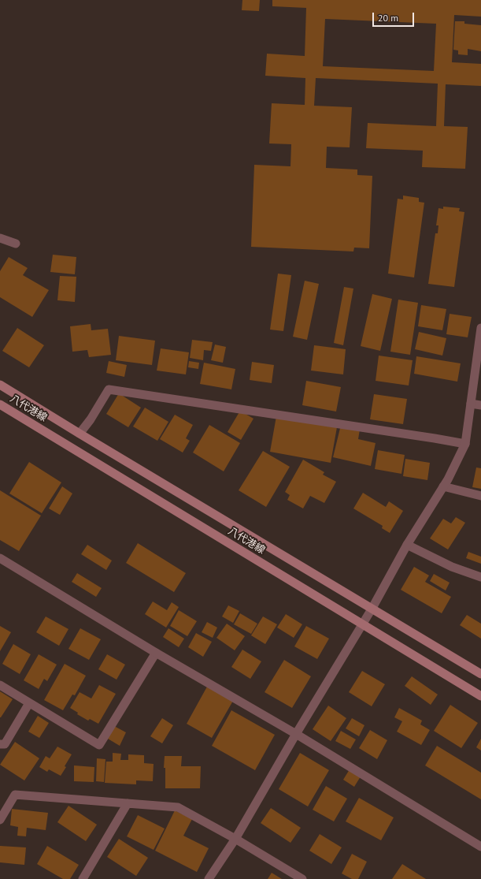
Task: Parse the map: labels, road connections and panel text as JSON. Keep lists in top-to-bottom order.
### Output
{
  "streets": {
    "main road": ["八代港線"]
  },
  "scale_bar": "20 m"
}
